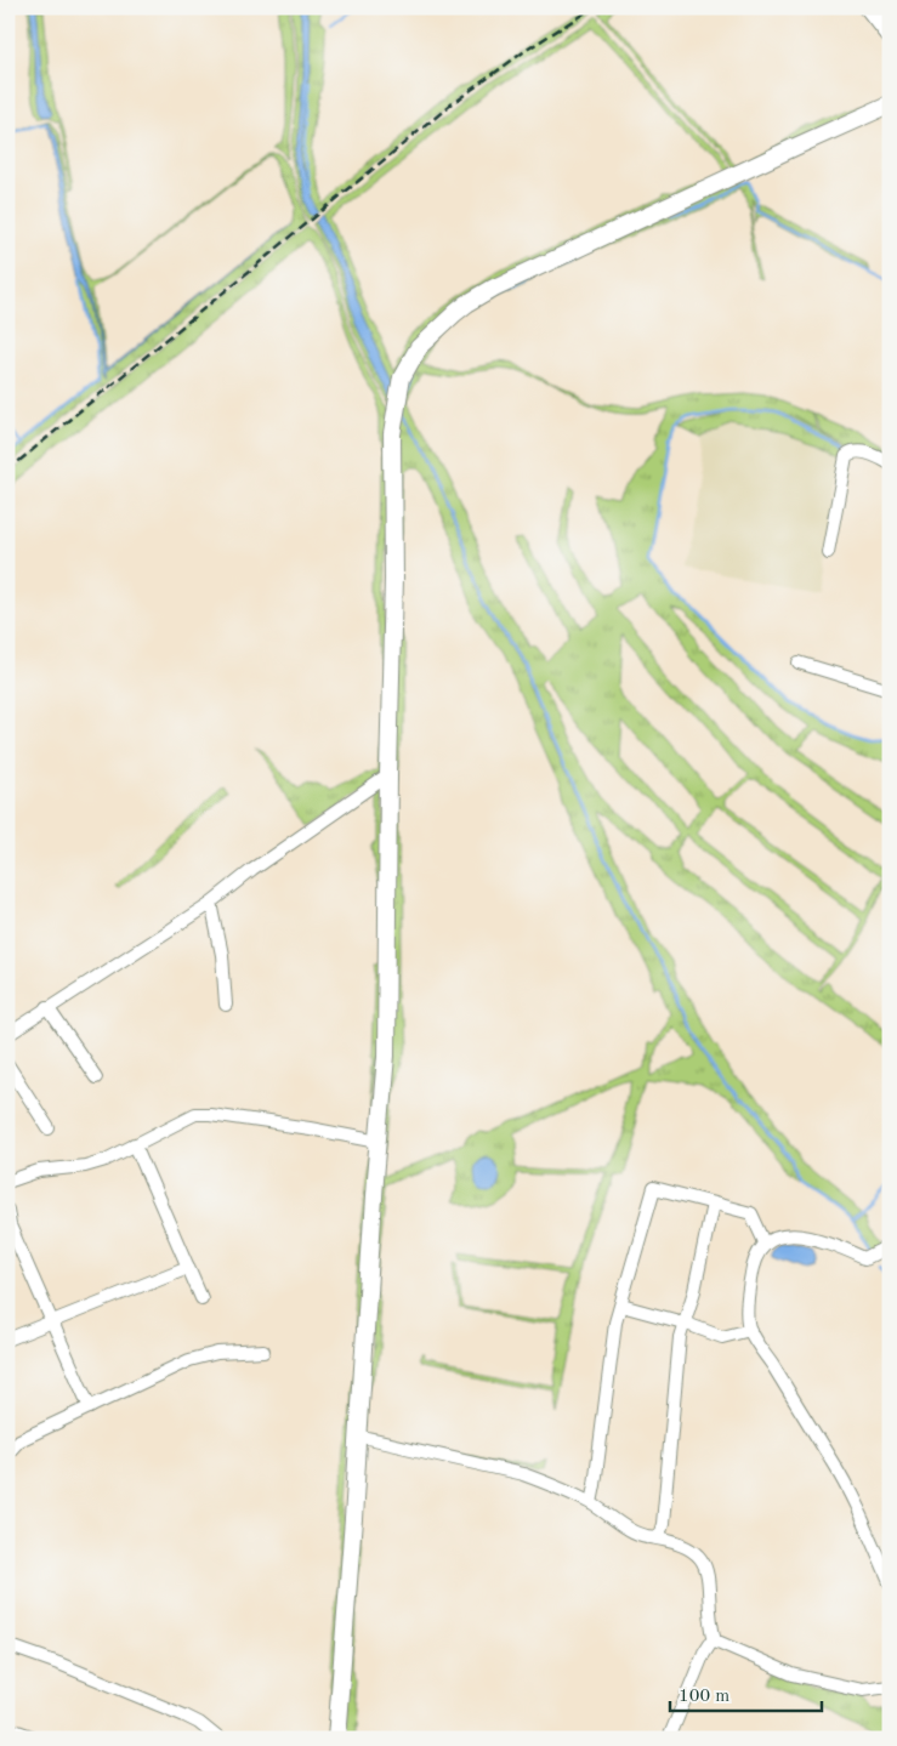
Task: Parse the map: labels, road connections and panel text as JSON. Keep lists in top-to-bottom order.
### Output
{
  "scale_bar": "100 m"
}
